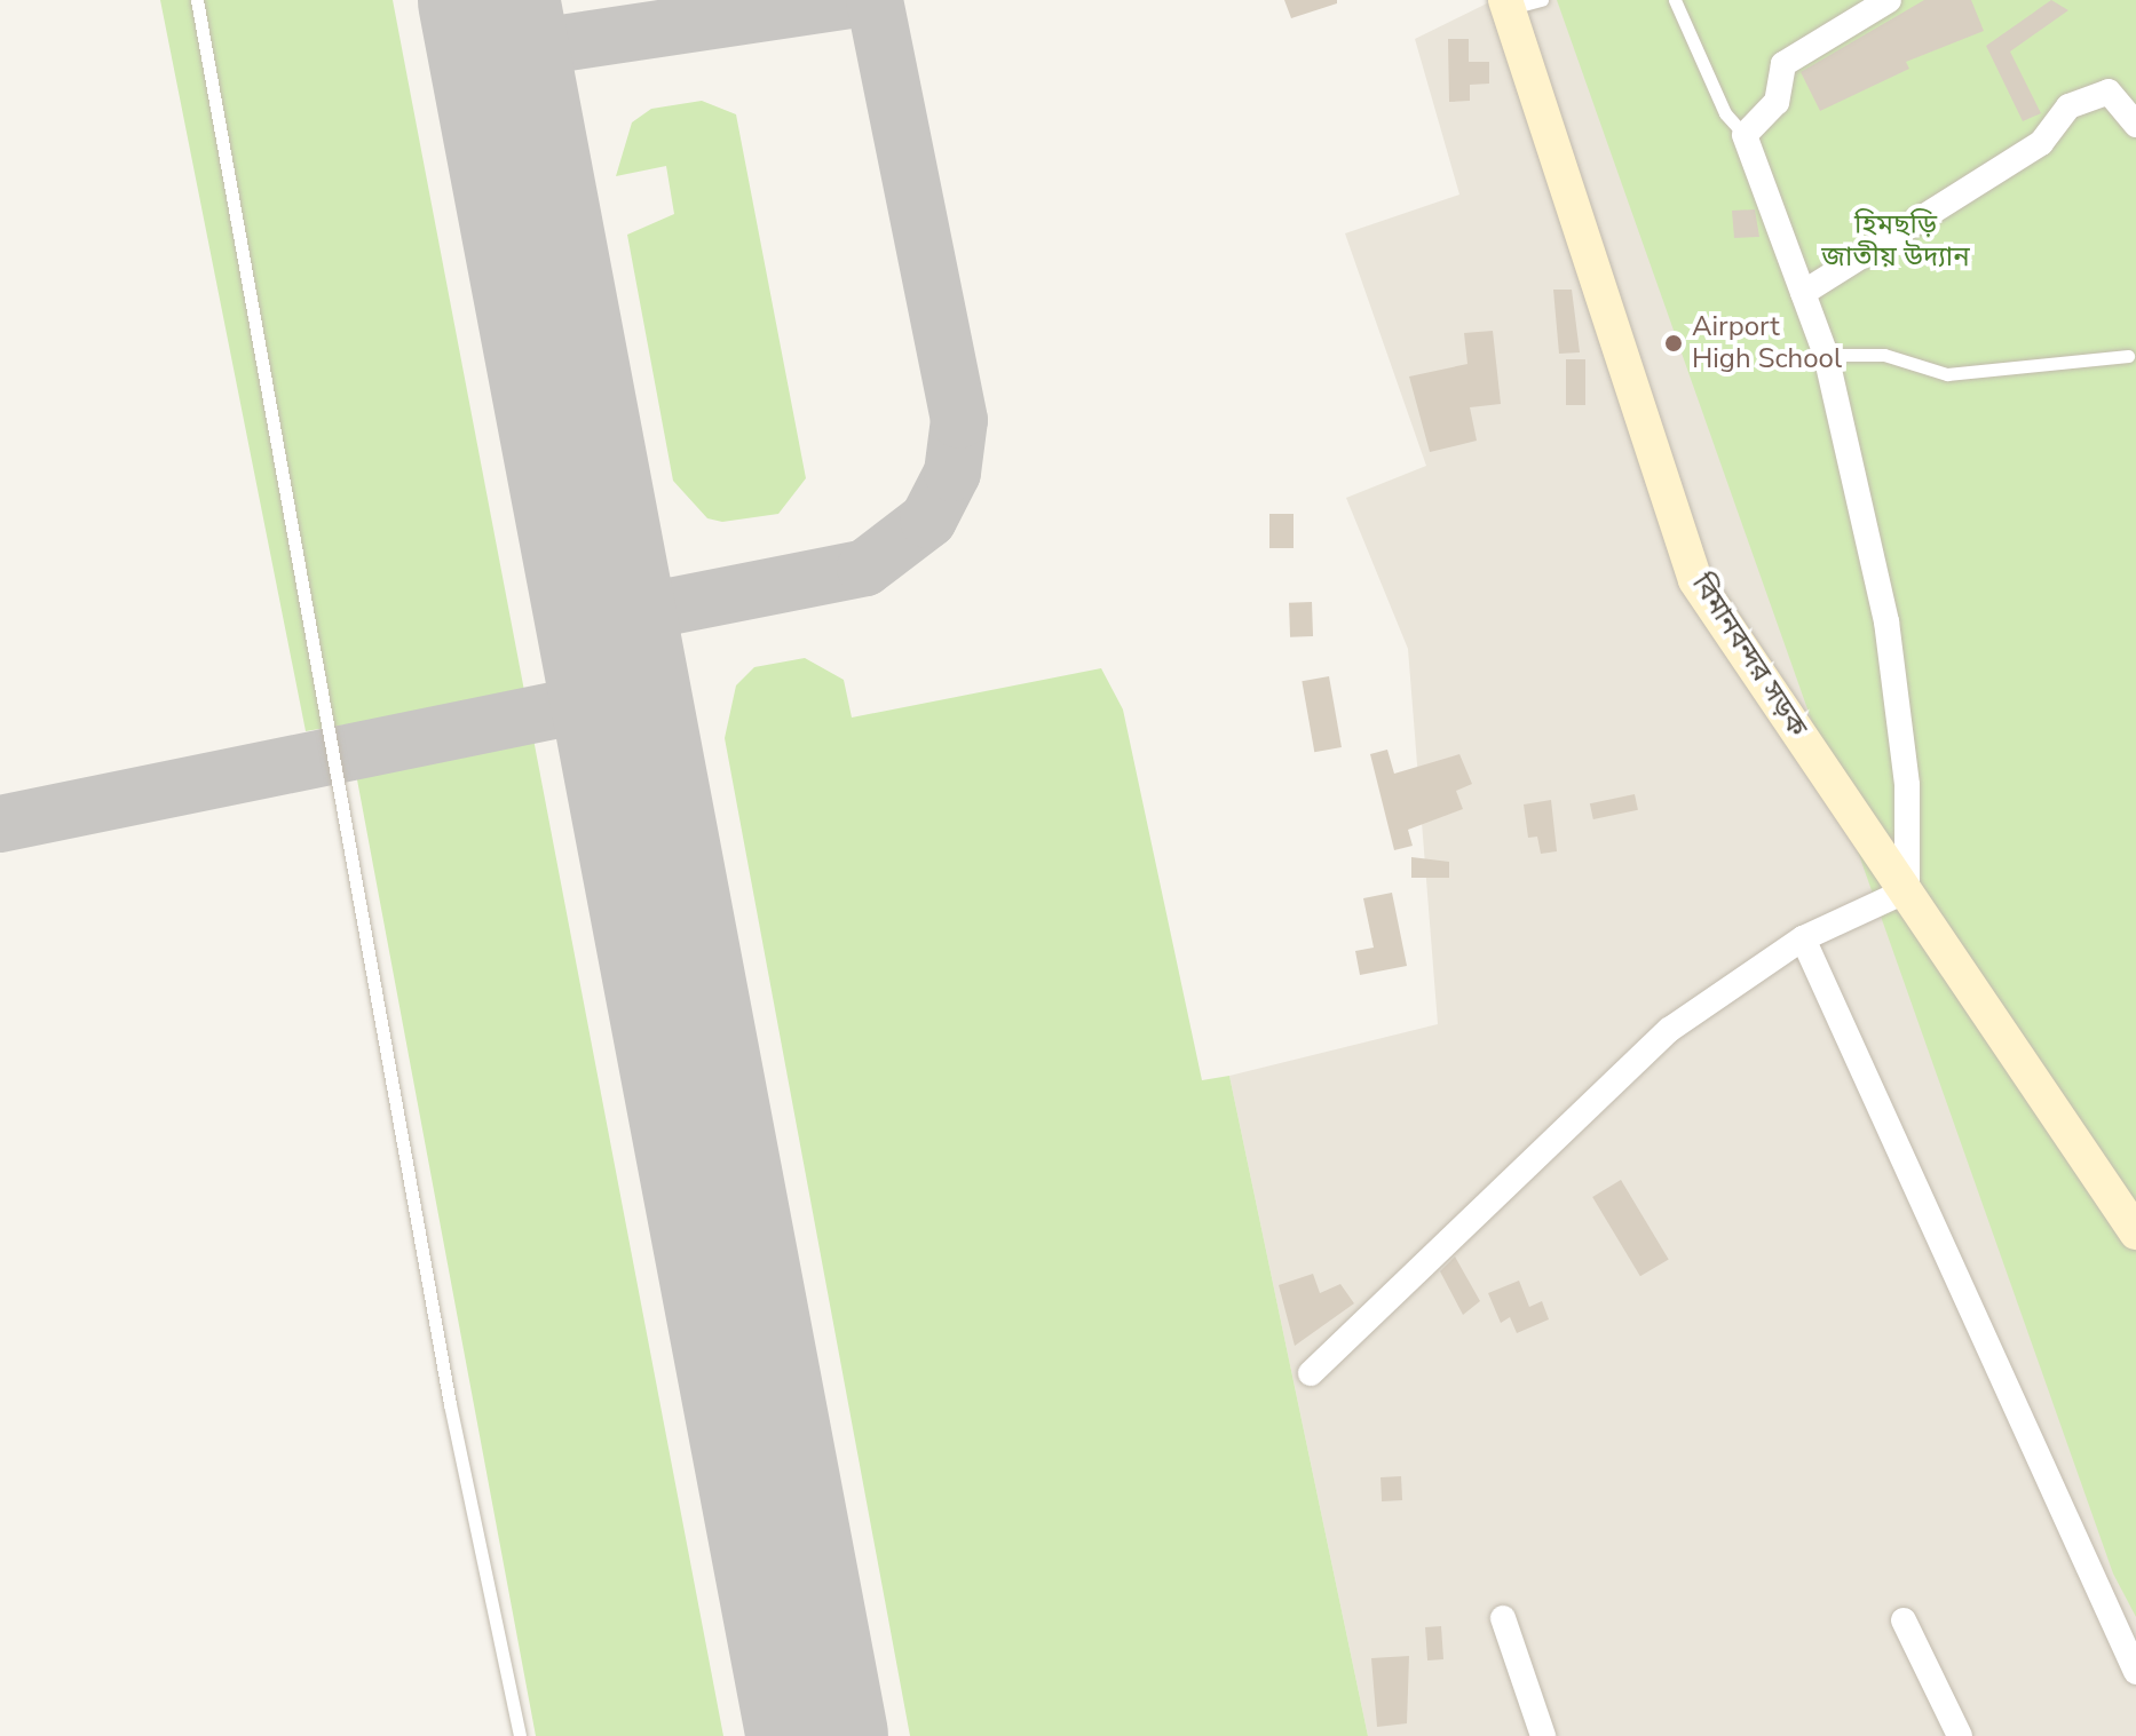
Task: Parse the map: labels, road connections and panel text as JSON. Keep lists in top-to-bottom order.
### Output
{
  "streets": {
    "street": ["বিমানবন্দর সড়ক"]
  },
  "parks": ["হিমছড়ি জাতীয় উদ্যান"],
  "places": ["Airport High School"]
}
